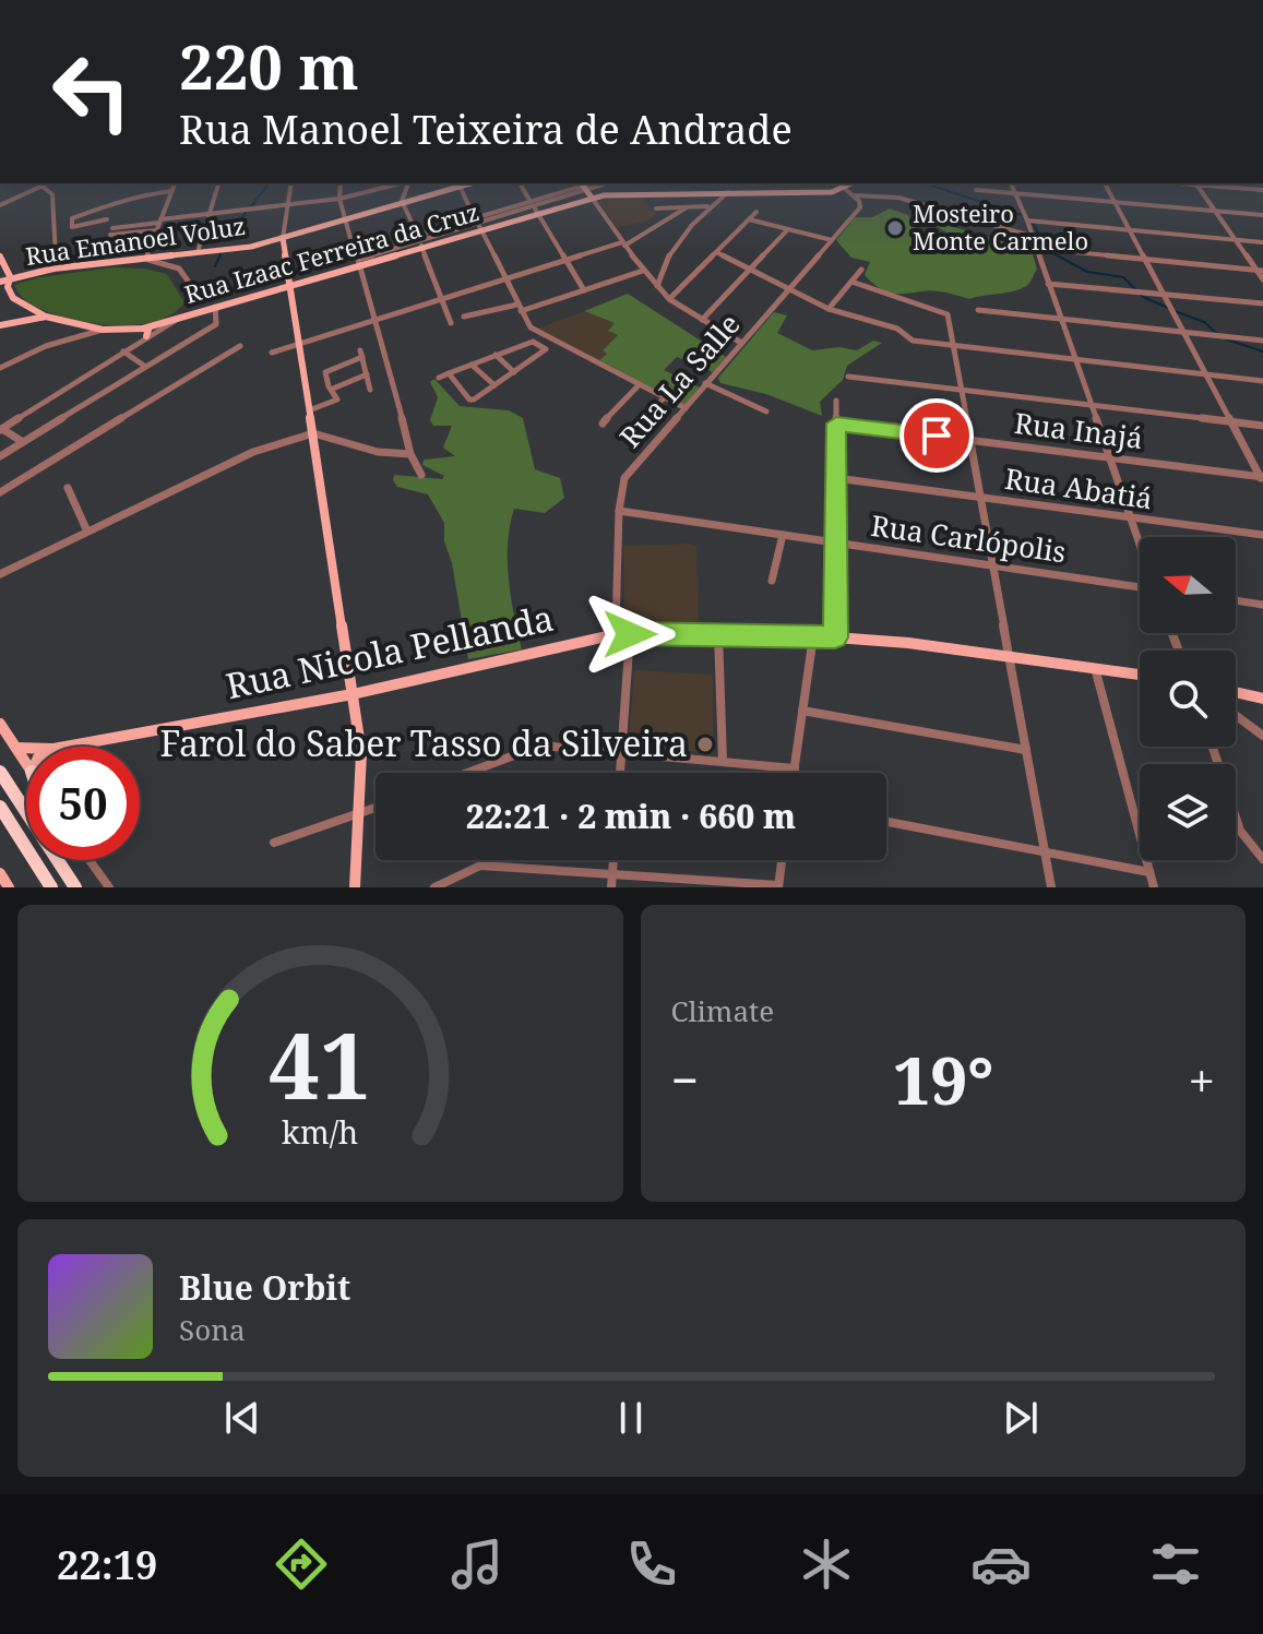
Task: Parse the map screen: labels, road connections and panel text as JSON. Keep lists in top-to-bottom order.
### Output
{
  "streets": {
    "main road": ["Rua Emanoel Voluz", "Rua Izaac Ferreira da Cruz", "Rua Nicola Pellanda"],
    "street": [
      "Rua La Salle",
      "Rua Inajá",
      "Rua Abatiá",
      "Rua Carlópolis"
    ]
  },
  "crossings": [
    ["Rua Izaac Ferreira da Cruz", "Rua La Salle"],
    ["Rua La Salle", "Rua Carlópolis"],
    ["Rua La Salle", "Rua Nicola Pellanda"]
  ],
  "places": ["Mosteiro Monte Carmelo", "Farol do Saber Tasso da Silveira"],
  "north": "left",
  "page": {
    "turn": ["220 m", "Rua Manoel Teixeira de Andrade"],
    "limit": "50",
    "trip": "22:21 · 2 min · 660 m",
    "tile": "Climate",
    "heat": ["−", "19°", "+"],
    "song": ["Blue Orbit", "Sona"],
    "tabs": "22:19",
    "gauge": ["41", "km/h"]
  }
}
